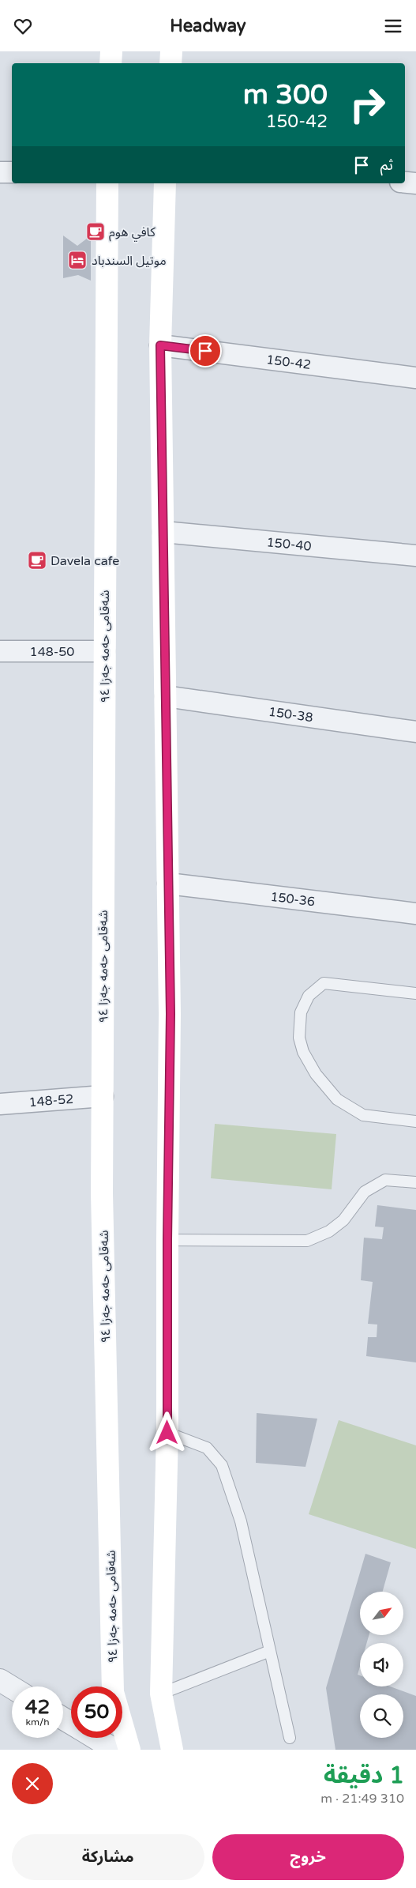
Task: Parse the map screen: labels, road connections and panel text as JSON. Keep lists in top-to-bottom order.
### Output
{
  "streets": {
    "main road": ["شەقامی حەمە جەزا ٩٤"],
    "street": [
      "150-42",
      "150-40",
      "148-50",
      "150-38",
      "150-36",
      "148-52"
    ]
  },
  "crossings": [
    ["شەقامی حەمە جەزا ٩٤", "148-50"],
    ["شەقامی حەمە جەزا ٩٤", "148-52"]
  ],
  "places": {
    "cafe": ["كافي هوم", "Davela cafe"],
    "hotel": ["موتيل السندباد"]
  },
  "north": "top right",
  "page": {
    "header": "Headway",
    "turn": ["300 m", "150-42"],
    "then": "ثم",
    "speed": "42 km/h",
    "limit": "50",
    "heading": ["1 دقيقة", "310 m · 21:49"],
    "buttons": ["خروج", "مشاركة"]
  }
}
